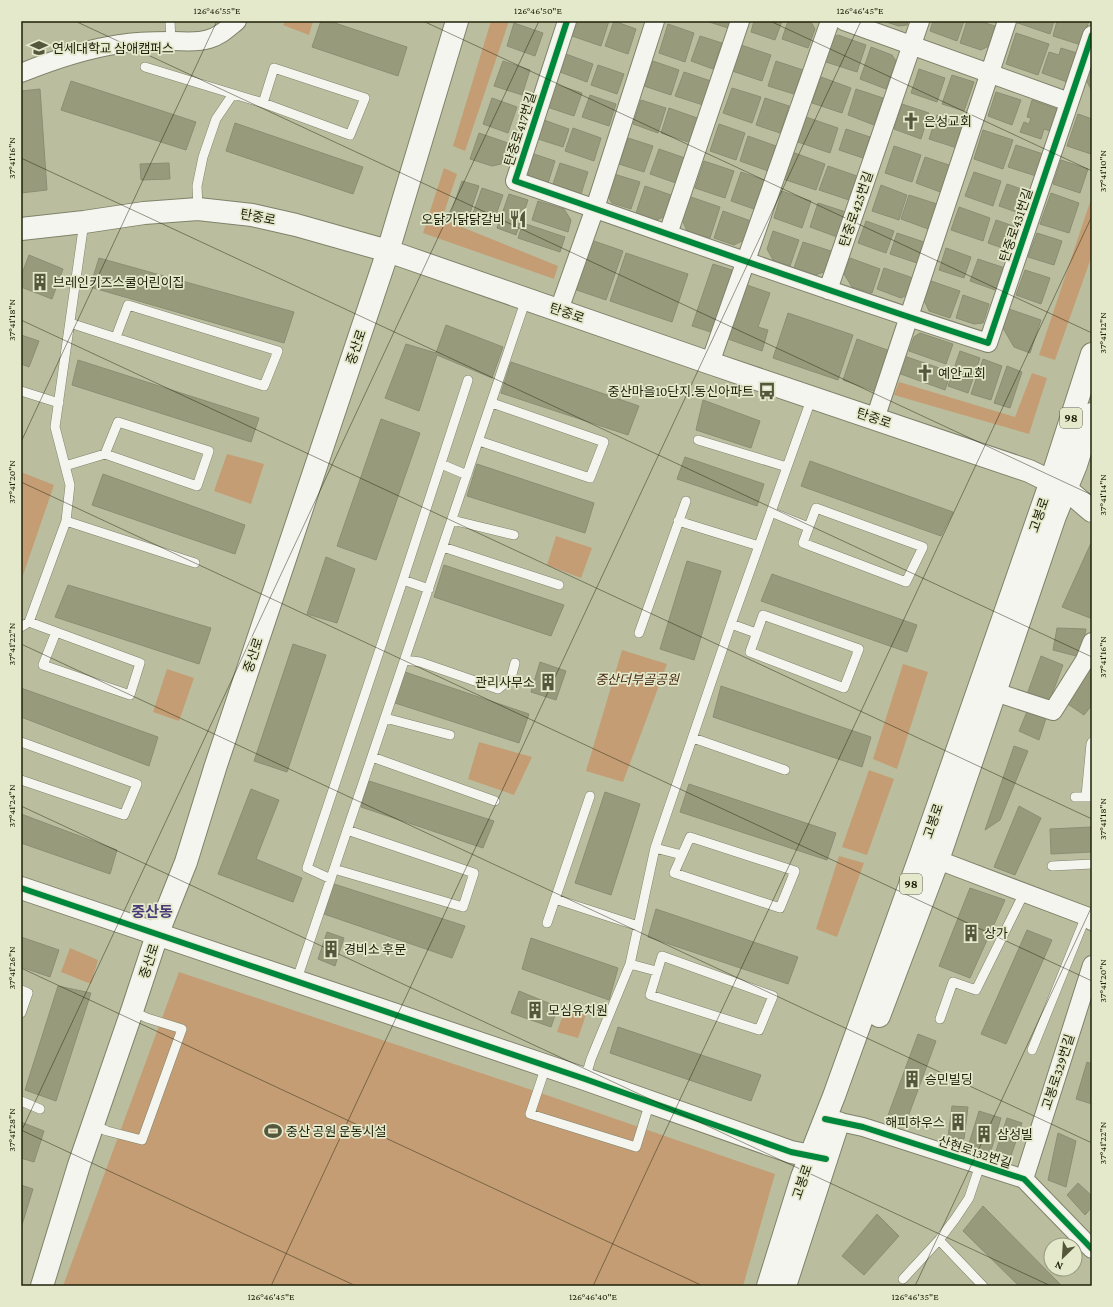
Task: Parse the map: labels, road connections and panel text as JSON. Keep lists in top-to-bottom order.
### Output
{
  "streets": {
    "main road": [
      "탄중로",
      "중산로",
      "98",
      "고봉로"
    ],
    "street": [
      "탄중로417번길",
      "탄중로425번길",
      "탄중로431번길",
      "고봉로329번길",
      "산현로132번길"
    ]
  },
  "crossings": [
    ["탄중로", "중산로"],
    ["탄중로", "고봉로"],
    ["고봉로", "산현로132번길"],
    ["고봉로329번길", "산현로132번길"]
  ],
  "districts": ["중산동"],
  "parks": ["중산더부골공원"],
  "places": {
    "school or university": ["연세대학교 삼애캠퍼스"],
    "church": ["은성교회", "예안교회"],
    "restaurant": ["오닭가닭닭갈비"],
    "building": [
      "브레인키즈스쿨어린이집",
      "관리사무소",
      "상가",
      "경비소 후문",
      "모심유치원",
      "승민빌딩",
      "해피하우스",
      "삼성빌"
    ],
    "bus stop": ["중산마을10단지.동신아파트"],
    "sports": ["중산 공원 운동시설"]
  },
  "north": "bottom left",
  "coordinates": [
    "126°46'55\"E",
    "126°46'50\"E",
    "126°46'45\"E",
    "37°41'16\"N",
    "37°41'10\"N",
    "37°41'18\"N",
    "37°41'12\"N",
    "37°41'20\"N",
    "37°41'14\"N",
    "37°41'22\"N",
    "37°41'24\"N",
    "37°41'26\"N",
    "37°41'28\"N",
    "126°46'40\"E",
    "126°46'35\"E"
  ]
}
